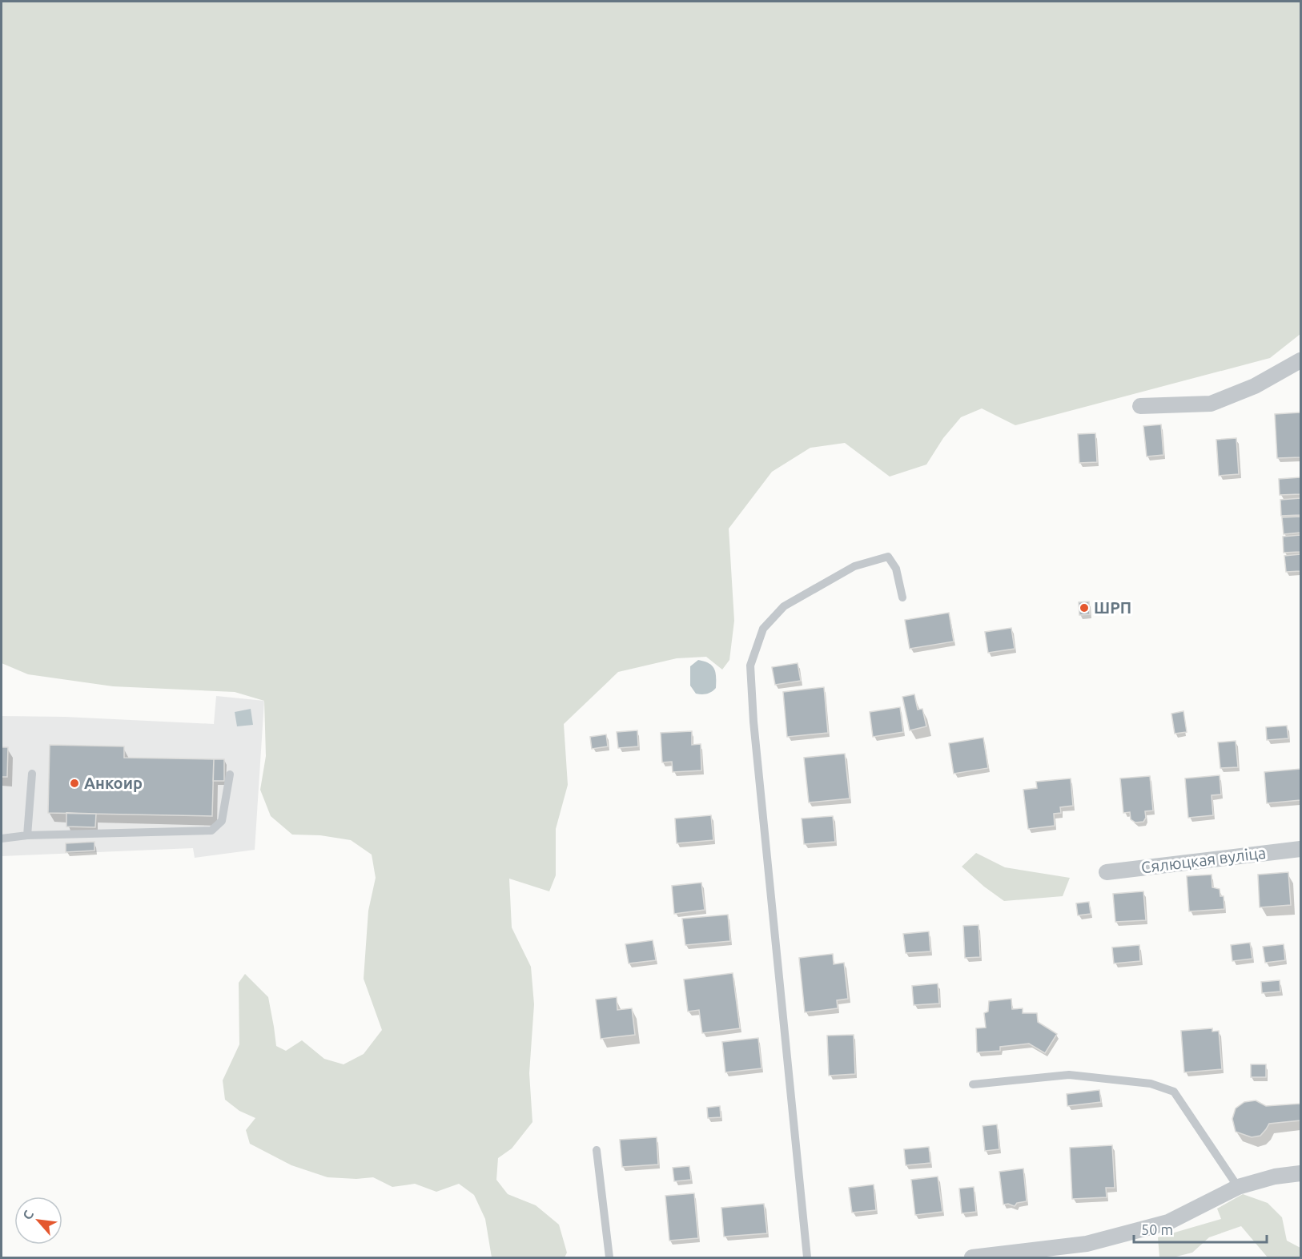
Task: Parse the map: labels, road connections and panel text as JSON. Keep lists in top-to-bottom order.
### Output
{
  "streets": {
    "street": ["Сялюцкая вуліца"]
  },
  "places": ["ШРП", "Анкоир"],
  "scale_bar": "50 m",
  "north": "top left"
}
